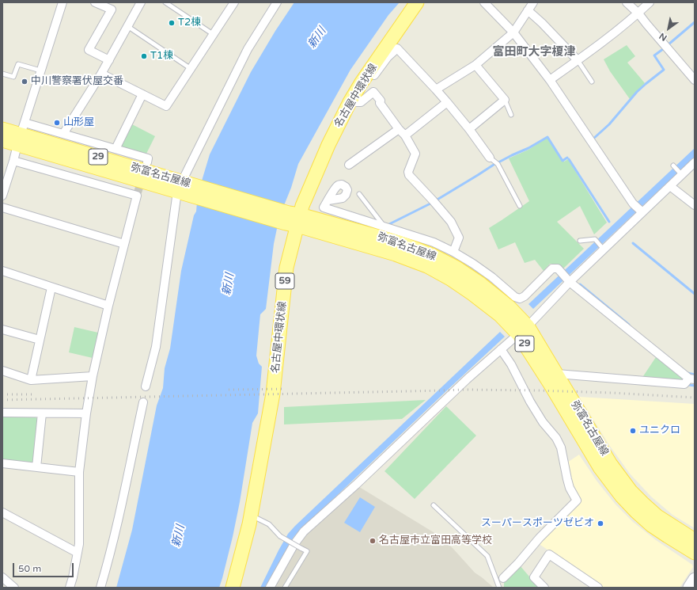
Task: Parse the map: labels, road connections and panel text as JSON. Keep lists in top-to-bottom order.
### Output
{
  "streets": {
    "main road": [
      "名古屋中環状線",
      "29",
      "弥富名古屋線",
      "59"
    ]
  },
  "crossings": [
    ["名古屋中環状線", "弥富名古屋線"]
  ],
  "districts": ["富田町大字榎津"],
  "water": ["新川"],
  "places": [
    "T2棟",
    "T1棟",
    "中川警察署伏屋交番",
    "山形屋",
    "ユニクロ",
    "スーパースポーツゼビオ",
    "名古屋市立富田高等学校"
  ],
  "scale_bar": "50 m",
  "north": "bottom left"
}
